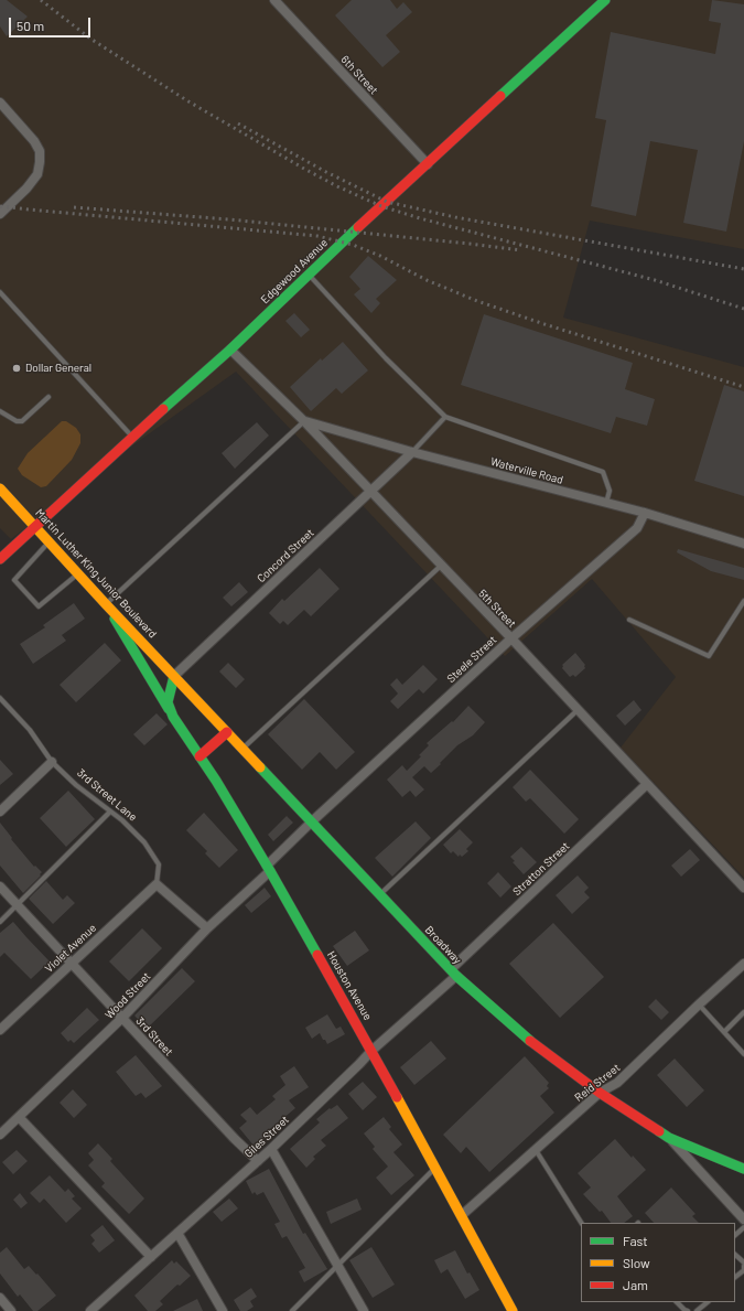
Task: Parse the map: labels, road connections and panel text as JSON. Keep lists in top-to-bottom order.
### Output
{
  "streets": {
    "street": [
      "6th Street",
      "Edgewood Avenue",
      "Waterville Road",
      "Concord Street",
      "Martin Luther King Junior Boulevard",
      "5th Street",
      "Steele Street",
      "Stratton Street",
      "Broadway",
      "Violet Avenue",
      "Houston Avenue",
      "Wood Street",
      "3rd Street",
      "Reid Street",
      "Giles Street"
    ],
    "lane": ["3rd Street Lane"]
  },
  "crossings": [
    ["6th Street", "Edgewood Avenue"],
    ["Edgewood Avenue", "Martin Luther King Junior Boulevard"],
    ["Edgewood Avenue", "5th Street"],
    ["Waterville Road", "Concord Street"],
    ["Waterville Road", "5th Street"],
    ["Waterville Road", "Steele Street"],
    ["Concord Street", "Martin Luther King Junior Boulevard"],
    ["Concord Street", "5th Street"],
    ["Concord Street", "Broadway"],
    ["Concord Street", "Houston Avenue"],
    ["Martin Luther King Junior Boulevard", "Broadway"],
    ["Martin Luther King Junior Boulevard", "Houston Avenue"],
    ["5th Street", "Steele Street"],
    ["5th Street", "Stratton Street"],
    ["Steele Street", "Broadway"],
    ["Steele Street", "Wood Street"],
    ["3rd Street Lane", "Violet Avenue"],
    ["Stratton Street", "Broadway"],
    ["Stratton Street", "Giles Street"],
    ["Broadway", "Houston Avenue"],
    ["Broadway", "Wood Street"],
    ["Broadway", "Reid Street"],
    ["Broadway", "Giles Street"],
    ["Violet Avenue", "3rd Street"],
    ["Houston Avenue", "Wood Street"],
    ["Houston Avenue", "Reid Street"],
    ["Houston Avenue", "Giles Street"],
    ["Wood Street", "3rd Street"],
    ["3rd Street", "Giles Street"]
  ],
  "places": ["Dollar General"],
  "legend": ["Fast", "Slow", "Jam"],
  "scale_bar": "50 m"
}
